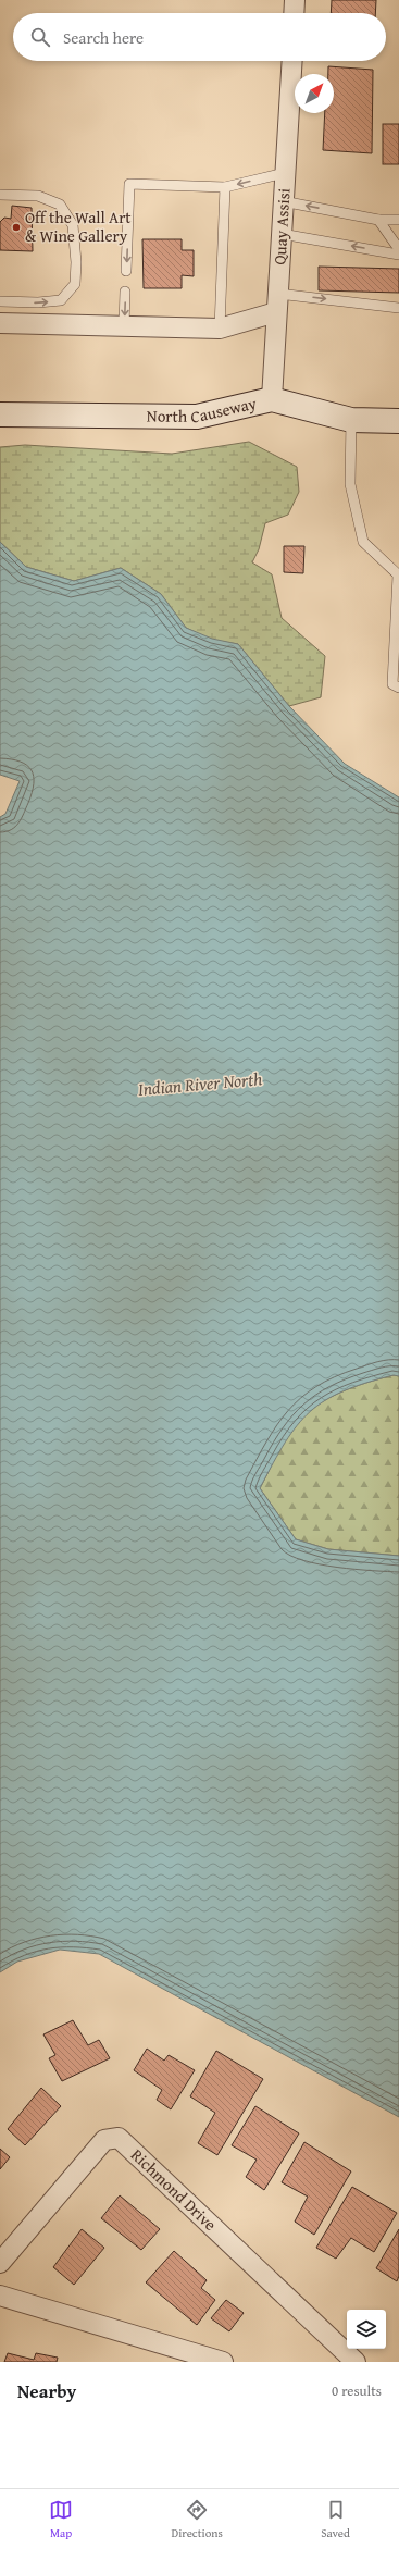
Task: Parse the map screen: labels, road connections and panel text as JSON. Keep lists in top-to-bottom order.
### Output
{
  "streets": {
    "main road": ["North Causeway"],
    "street": ["Quay Assisi", "Richmond Drive"]
  },
  "crossings": [
    ["Quay Assisi", "North Causeway"]
  ],
  "water": ["Indian River North"],
  "places": ["Off the Wall Art & Wine Gallery"],
  "north": "top right",
  "page": {
    "search": "Search here",
    "heading": ["Nearby", "0 results"],
    "nav": ["Map", "Directions", "Saved"]
  }
}
